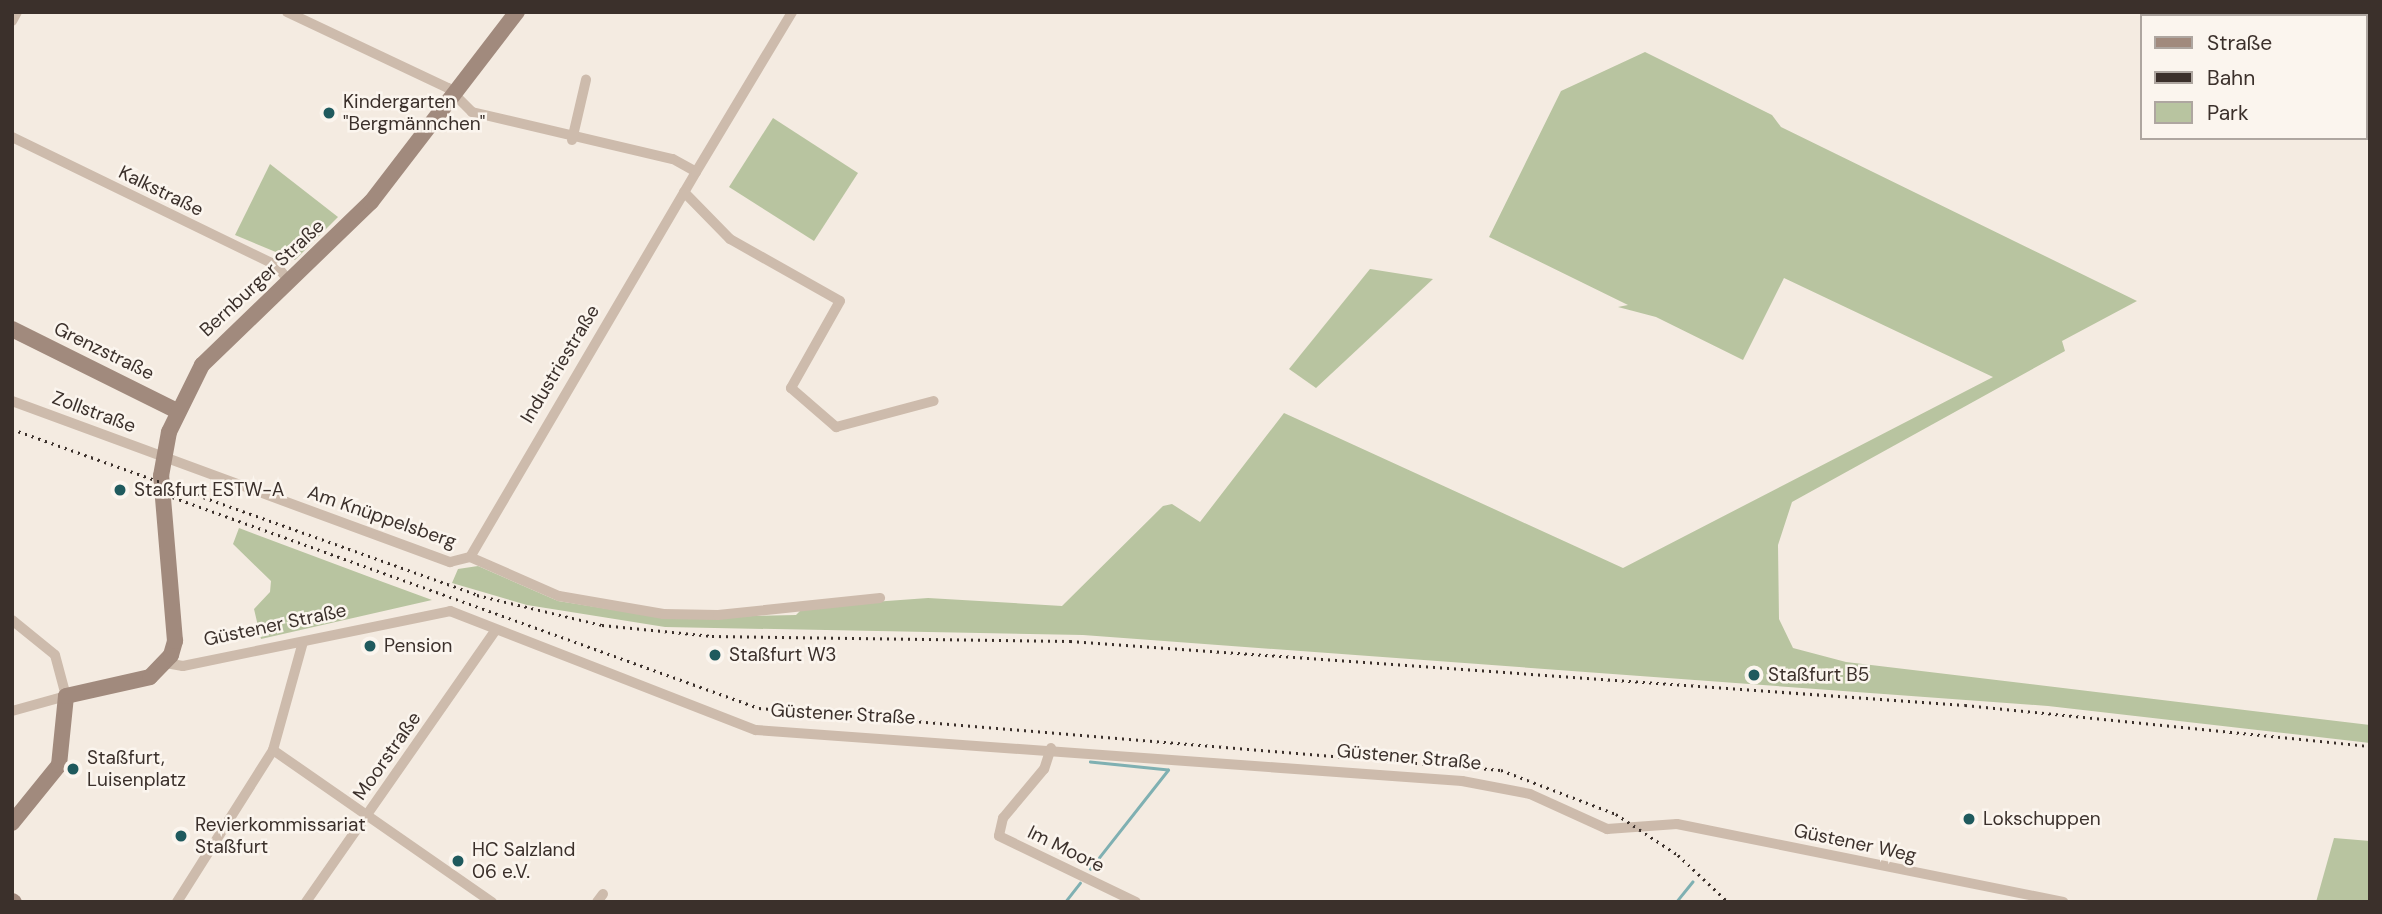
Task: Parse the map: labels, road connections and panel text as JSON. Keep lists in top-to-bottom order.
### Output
{
  "streets": {
    "main road": ["Bernburger Straße", "Grenzstraße", "Güstener Straße"],
    "street": [
      "Kalkstraße",
      "Industriestraße",
      "Zollstraße",
      "Am Knüppelsberg",
      "Moorstraße",
      "Güstener Weg",
      "Im Moore"
    ]
  },
  "crossings": [
    ["Kalkstraße", "Bernburger Straße"],
    ["Bernburger Straße", "Grenzstraße"],
    ["Bernburger Straße", "Zollstraße"],
    ["Bernburger Straße", "Am Knüppelsberg"],
    ["Bernburger Straße", "Güstener Straße"],
    ["Industriestraße", "Am Knüppelsberg"],
    ["Zollstraße", "Am Knüppelsberg"],
    ["Güstener Straße", "Moorstraße"],
    ["Güstener Straße", "Güstener Weg"],
    ["Güstener Straße", "Im Moore"]
  ],
  "places": [
    "Kindergarten \"Bergmännchen\"",
    "Staßfurt ESTW-A",
    "Pension",
    "Staßfurt W3",
    "Staßfurt B5",
    "Staßfurt, Luisenplatz",
    "Lokschuppen",
    "Revierkommissariat Staßfurt",
    "HC Salzland 06 e.V."
  ],
  "legend": ["Straße", "Bahn", "Park"]
}
